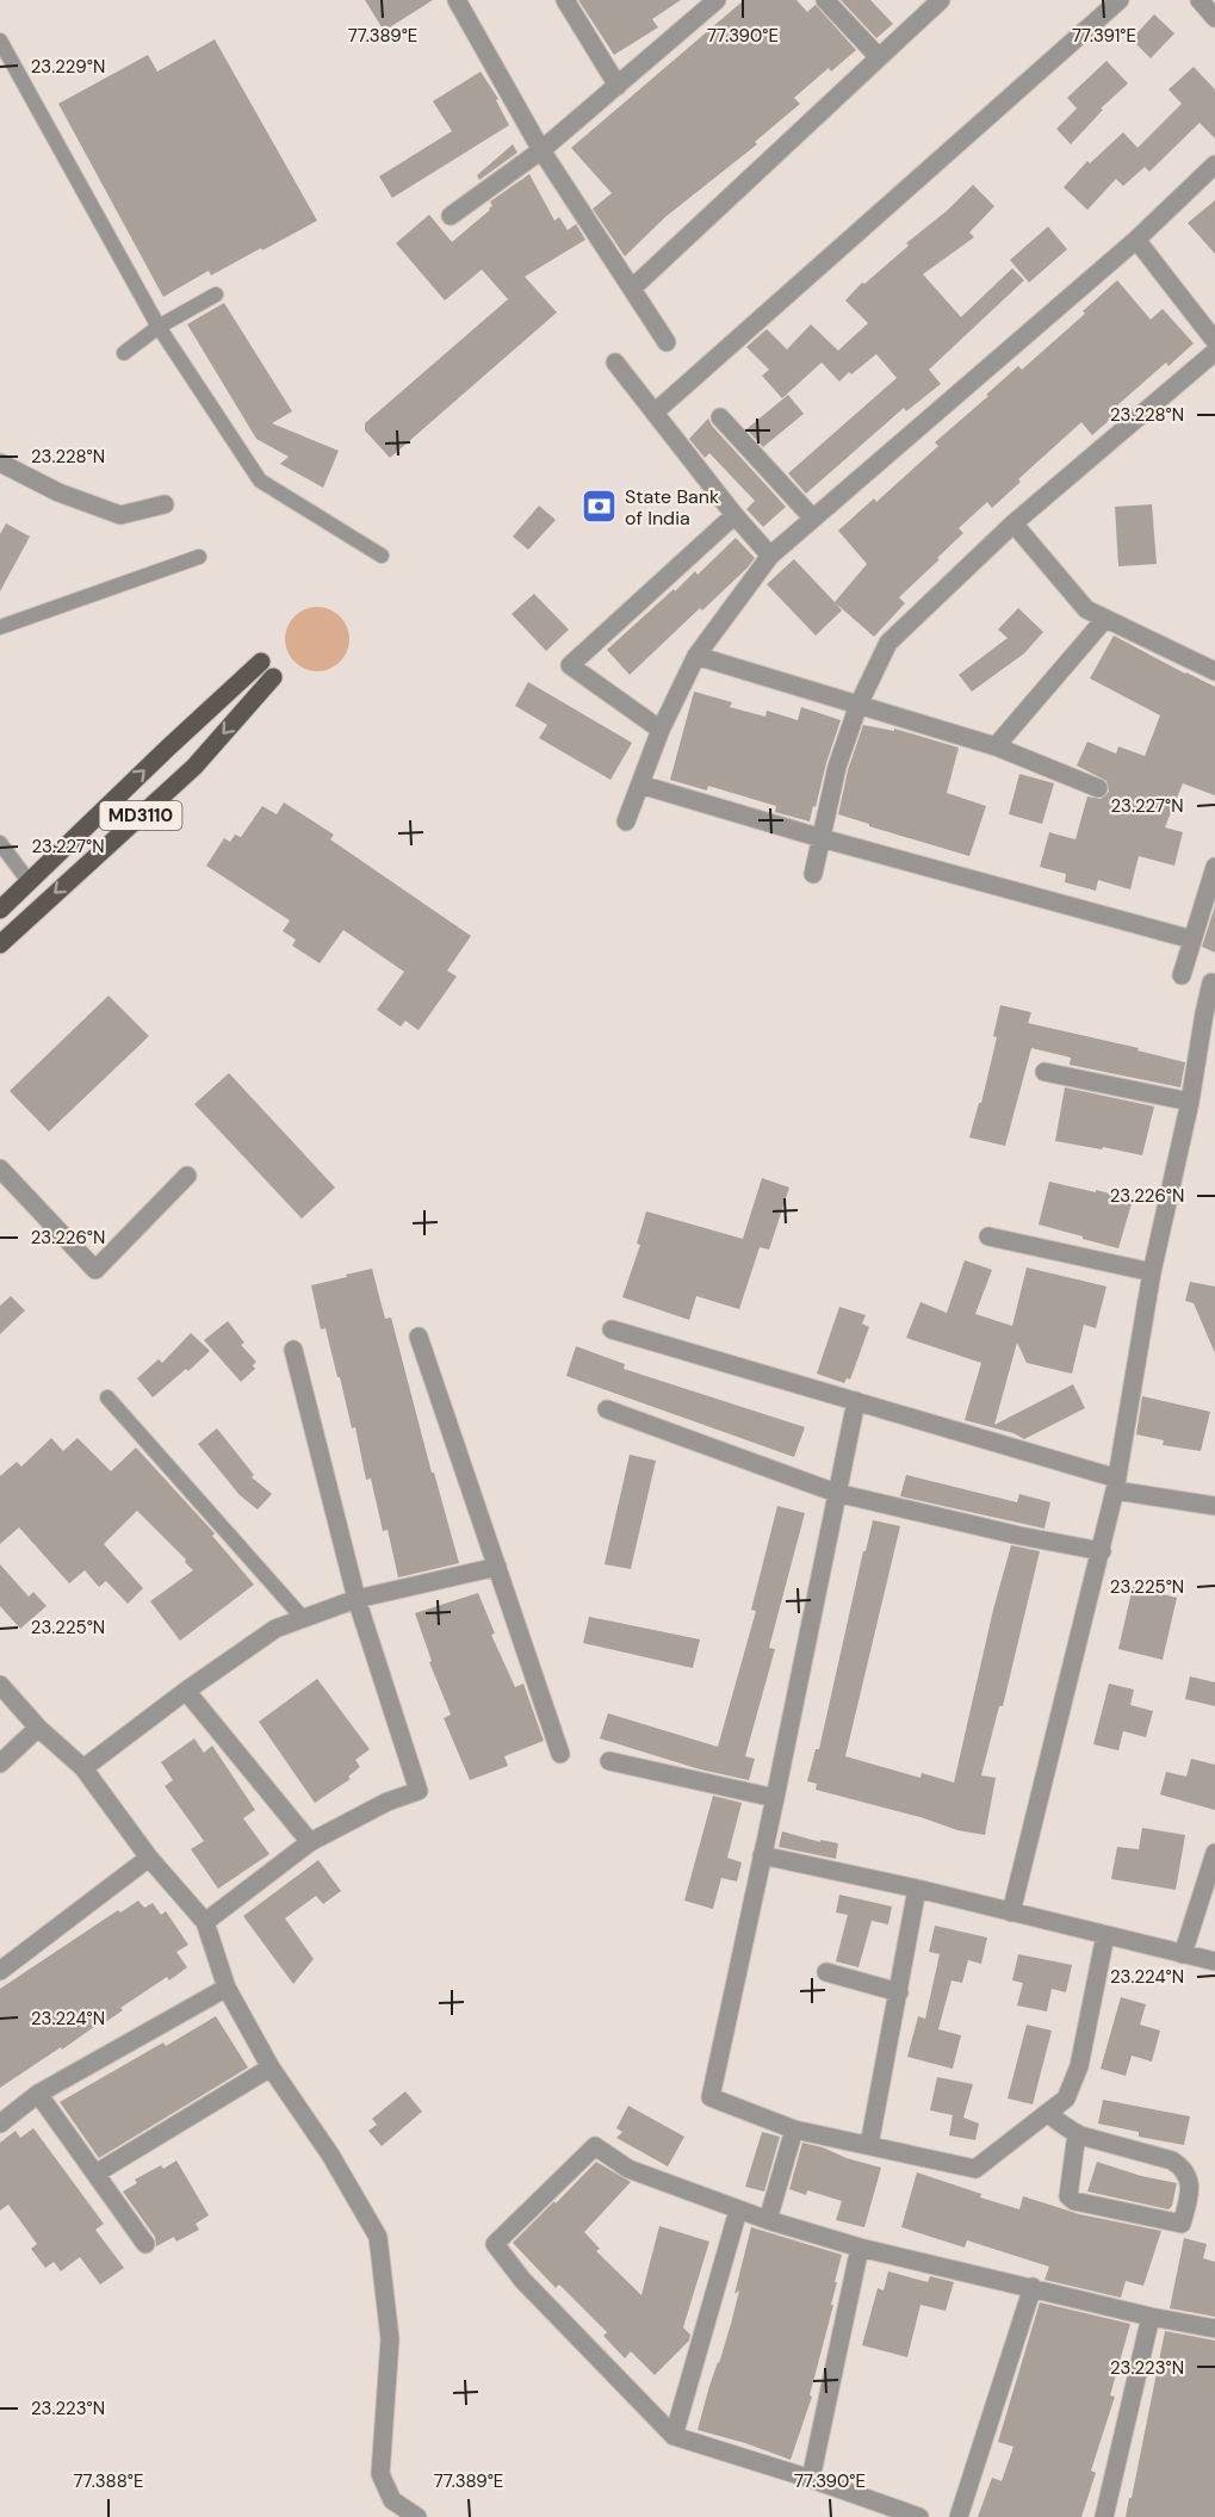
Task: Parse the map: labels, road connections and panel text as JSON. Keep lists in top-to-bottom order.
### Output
{
  "streets": {
    "main road": ["MD3110"]
  },
  "places": {
    "bank": ["State Bank of India"]
  },
  "coordinates": [
    "77.389°E",
    "77.390°E",
    "77.391°E",
    "23.229°N",
    "23.228°N",
    "23.227°N",
    "23.226°N",
    "23.225°N",
    "23.224°N",
    "23.223°N",
    "77.388°E"
  ]
}
